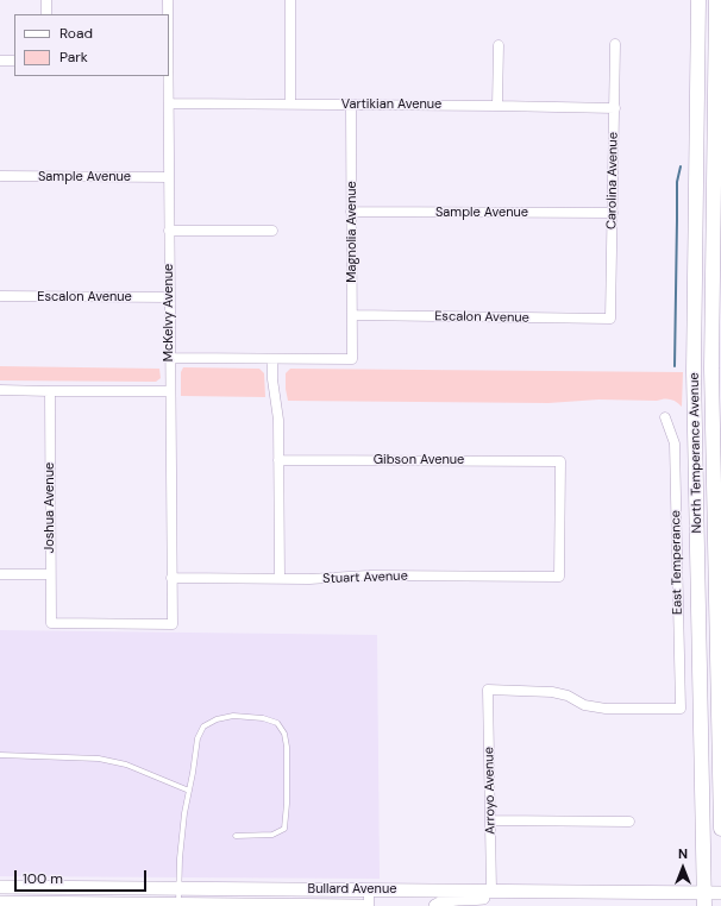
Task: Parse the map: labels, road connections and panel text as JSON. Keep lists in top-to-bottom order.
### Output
{
  "streets": {
    "main road": ["North Temperance Avenue", "Bullard Avenue"],
    "street": [
      "Vartikian Avenue",
      "Sample Avenue",
      "Carolina Avenue",
      "Magnolia Avenue",
      "Escalon Avenue",
      "McKelvy Avenue",
      "Gibson Avenue",
      "Joshua Avenue",
      "East Temperance",
      "Stuart Avenue",
      "Arroyo Avenue"
    ]
  },
  "crossings": [
    ["Vartikian Avenue", "Carolina Avenue"],
    ["Vartikian Avenue", "Magnolia Avenue"],
    ["Vartikian Avenue", "McKelvy Avenue"],
    ["Sample Avenue", "Carolina Avenue"],
    ["Sample Avenue", "Magnolia Avenue"],
    ["Sample Avenue", "McKelvy Avenue"],
    ["Carolina Avenue", "Escalon Avenue"],
    ["Magnolia Avenue", "Escalon Avenue"],
    ["Escalon Avenue", "McKelvy Avenue"],
    ["McKelvy Avenue", "Joshua Avenue"],
    ["McKelvy Avenue", "Stuart Avenue"],
    ["North Temperance Avenue", "Bullard Avenue"],
    ["Gibson Avenue", "Stuart Avenue"],
    ["East Temperance", "Arroyo Avenue"],
    ["Arroyo Avenue", "Bullard Avenue"]
  ],
  "legend": ["Road", "Park"],
  "scale_bar": "100 m",
  "north": "top"
}
